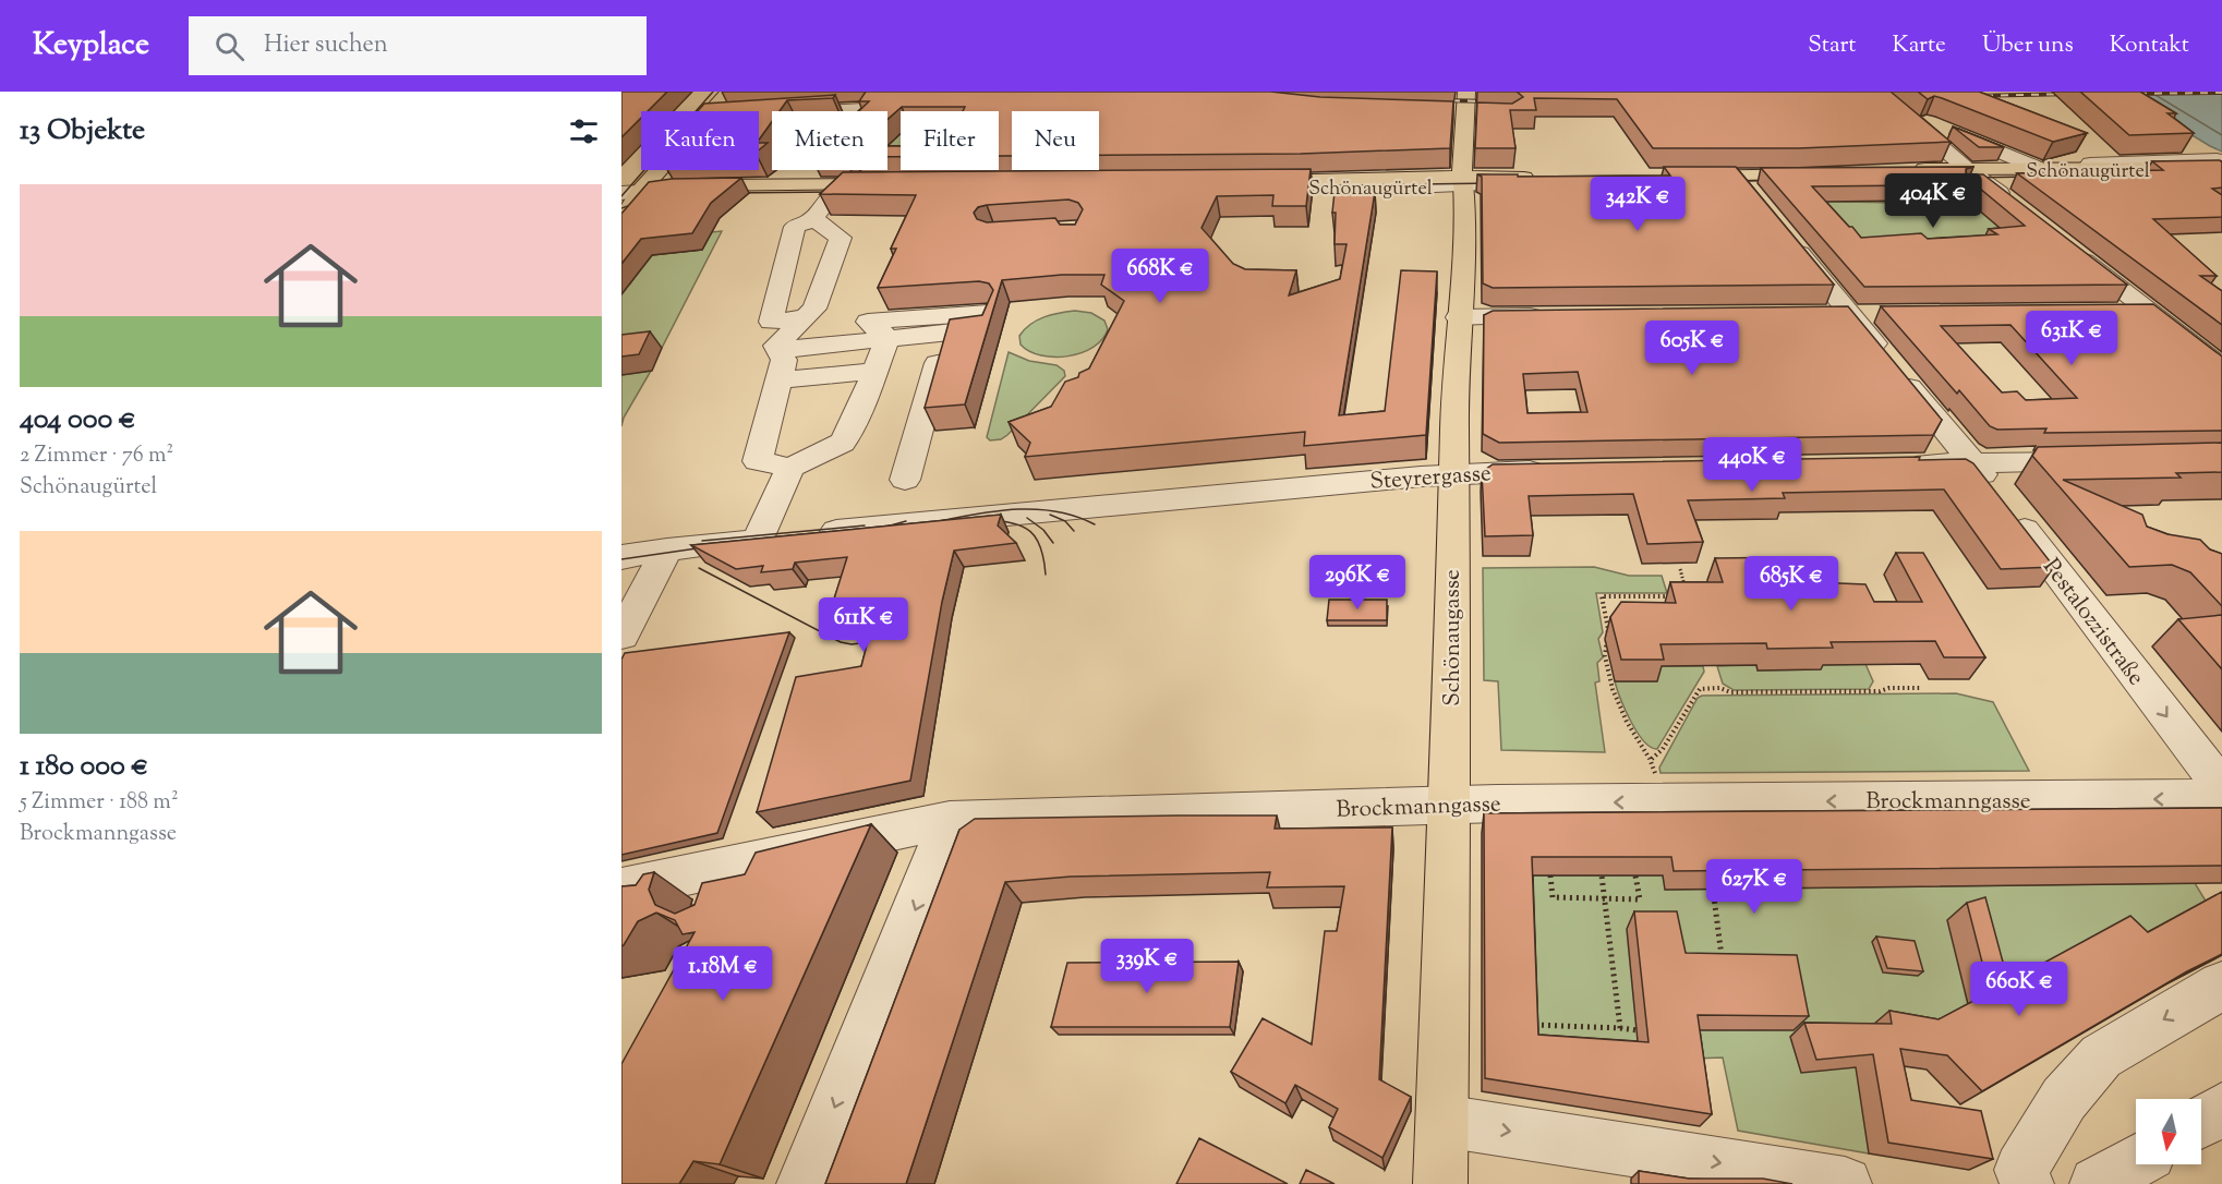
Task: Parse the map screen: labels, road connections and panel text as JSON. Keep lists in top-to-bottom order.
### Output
{
  "streets": {
    "main road": ["Schönaugürtel", "Schönaugasse"],
    "street": ["Steyrergasse", "Pestalozzistraße", "Brockmanngasse"]
  },
  "crossings": [
    ["Schönaugürtel", "Schönaugasse"],
    ["Steyrergasse", "Schönaugasse"],
    ["Schönaugasse", "Brockmanngasse"]
  ],
  "one_way": ["Pestalozzistraße", "Brockmanngasse"],
  "north": "bottom",
  "page": {
    "header": "Keyplace",
    "search": "Hier suchen",
    "nav": [
      "Start",
      "Karte",
      "Über uns",
      "Kontakt"
    ],
    "heading": "13 Objekte",
    "chip": [
      "Kaufen",
      "Mieten",
      "Filter",
      "Neu"
    ],
    "list": [
      {
        "name": "404 000 €",
        "note": "2 Zimmer · 76 m² · Schönaugürtel"
      },
      {
        "name": "1 180 000 €",
        "note": "5 Zimmer · 188 m² · Brockmanngasse"
      }
    ],
    "price": [
      "404K €",
      "342K €",
      "668K €",
      "631K €",
      "605K €",
      "440K €",
      "296K €",
      "685K €",
      "611K €",
      "627K €",
      "339K €",
      "1.18M €",
      "660K €"
    ]
  }
}
